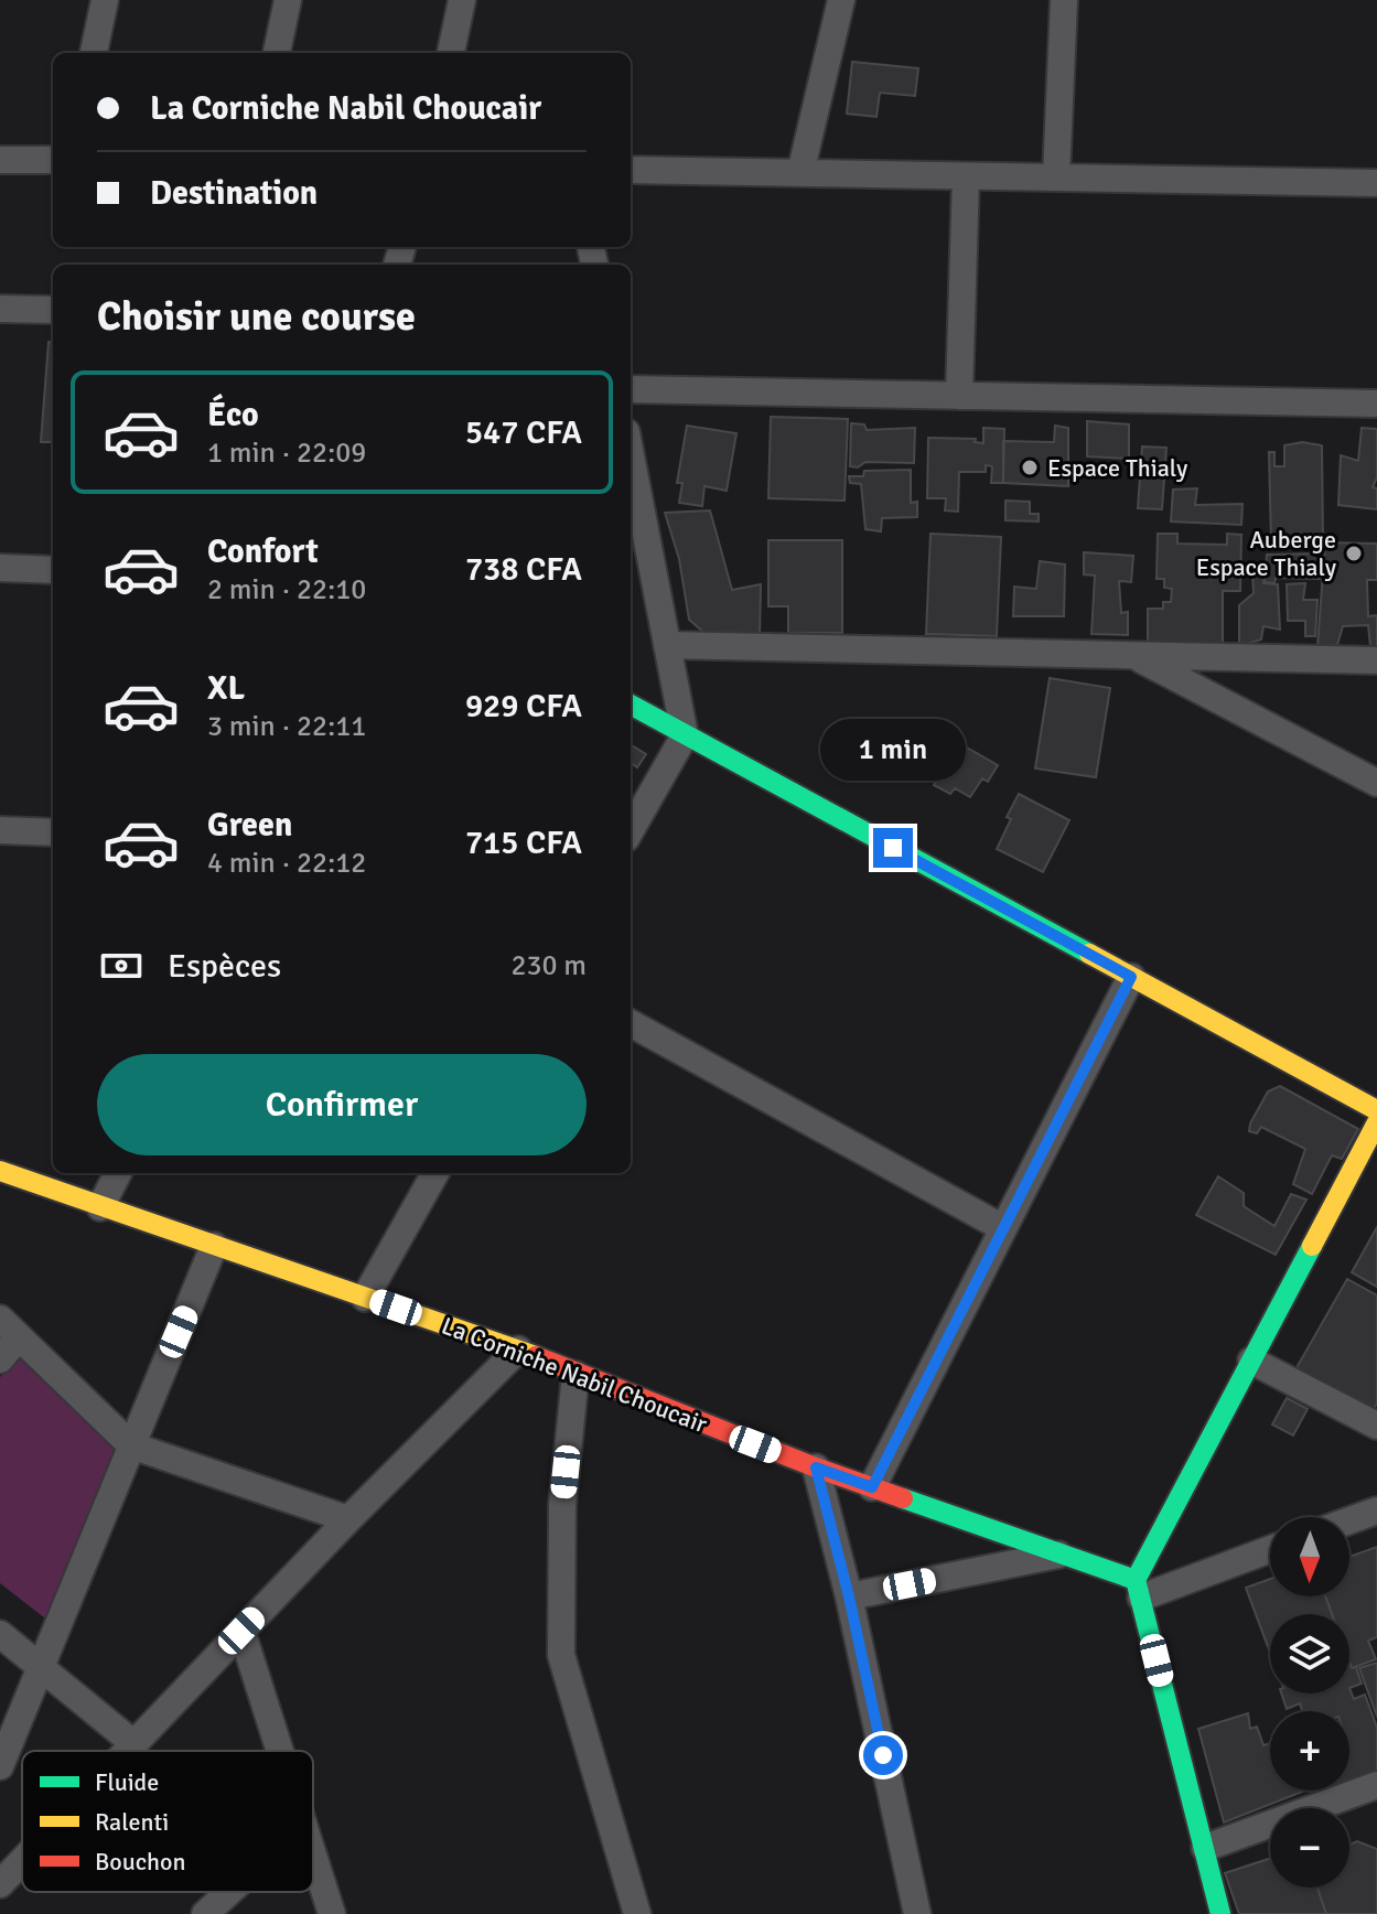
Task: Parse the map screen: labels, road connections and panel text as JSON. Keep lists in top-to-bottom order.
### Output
{
  "streets": {
    "street": ["La Corniche Nabil Choucair"]
  },
  "places": ["Espace Thialy", "Auberge Espace Thialy"],
  "legend": ["Fluide", "Ralenti", "Bouchon"],
  "north": "bottom",
  "page": {
    "banner": ["La Corniche Nabil Choucair", "Destination"],
    "heading": "Choisir une course",
    "list": [
      {
        "name": "Éco",
        "note": "1 min · 22:09",
        "value": "547 CFA"
      },
      {
        "name": "Confort",
        "note": "2 min · 22:10",
        "value": "738 CFA"
      },
      {
        "name": "XL",
        "note": "3 min · 22:11",
        "value": "929 CFA"
      },
      {
        "name": "Green",
        "note": "4 min · 22:12",
        "value": "715 CFA"
      }
    ],
    "bubble": "1 min",
    "pay": ["Espèces", "230 m"],
    "buttons": "Confirmer",
    "map_buttons": ["+", "−"]
  }
}
